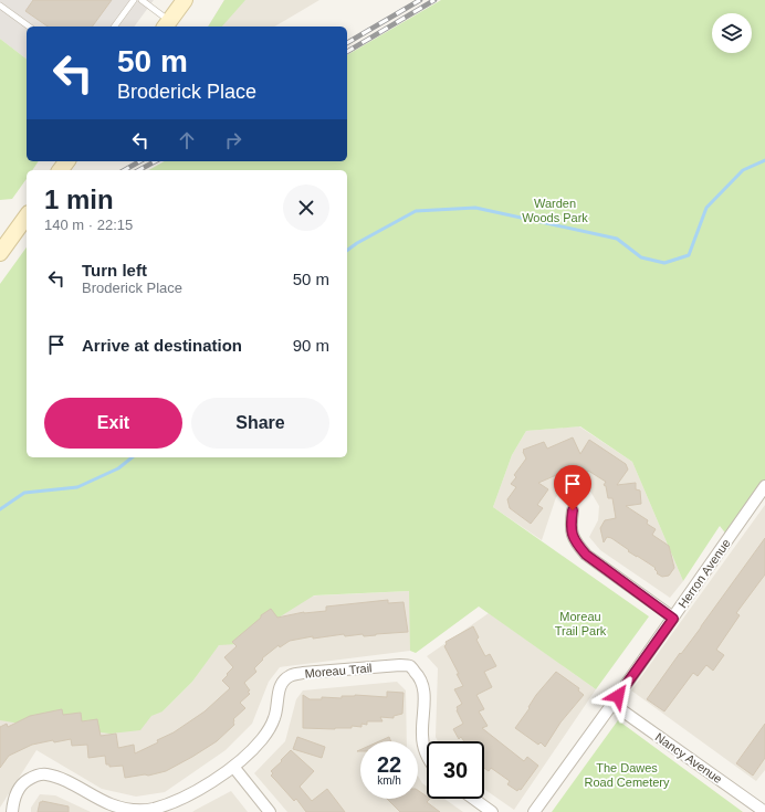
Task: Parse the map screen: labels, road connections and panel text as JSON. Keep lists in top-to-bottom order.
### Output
{
  "streets": {
    "street": ["Herron Avenue", "Moreau Trail", "Nancy Avenue"]
  },
  "crossings": [
    ["Herron Avenue", "Nancy Avenue"]
  ],
  "parks": ["Warden Woods Park", "Moreau Trail Park", "The Dawes Road Cemetery"],
  "page": {
    "turn": ["50 m", "Broderick Place"],
    "heading": ["1 min", "140 m · 22:15"],
    "list": [
      {
        "name": "Turn left",
        "note": "Broderick Place",
        "value": "50 m"
      },
      {
        "name": "Arrive at destination",
        "value": "90 m"
      }
    ],
    "buttons": ["Exit", "Share"],
    "speed": "22 km/h",
    "limit": "30"
  }
}
